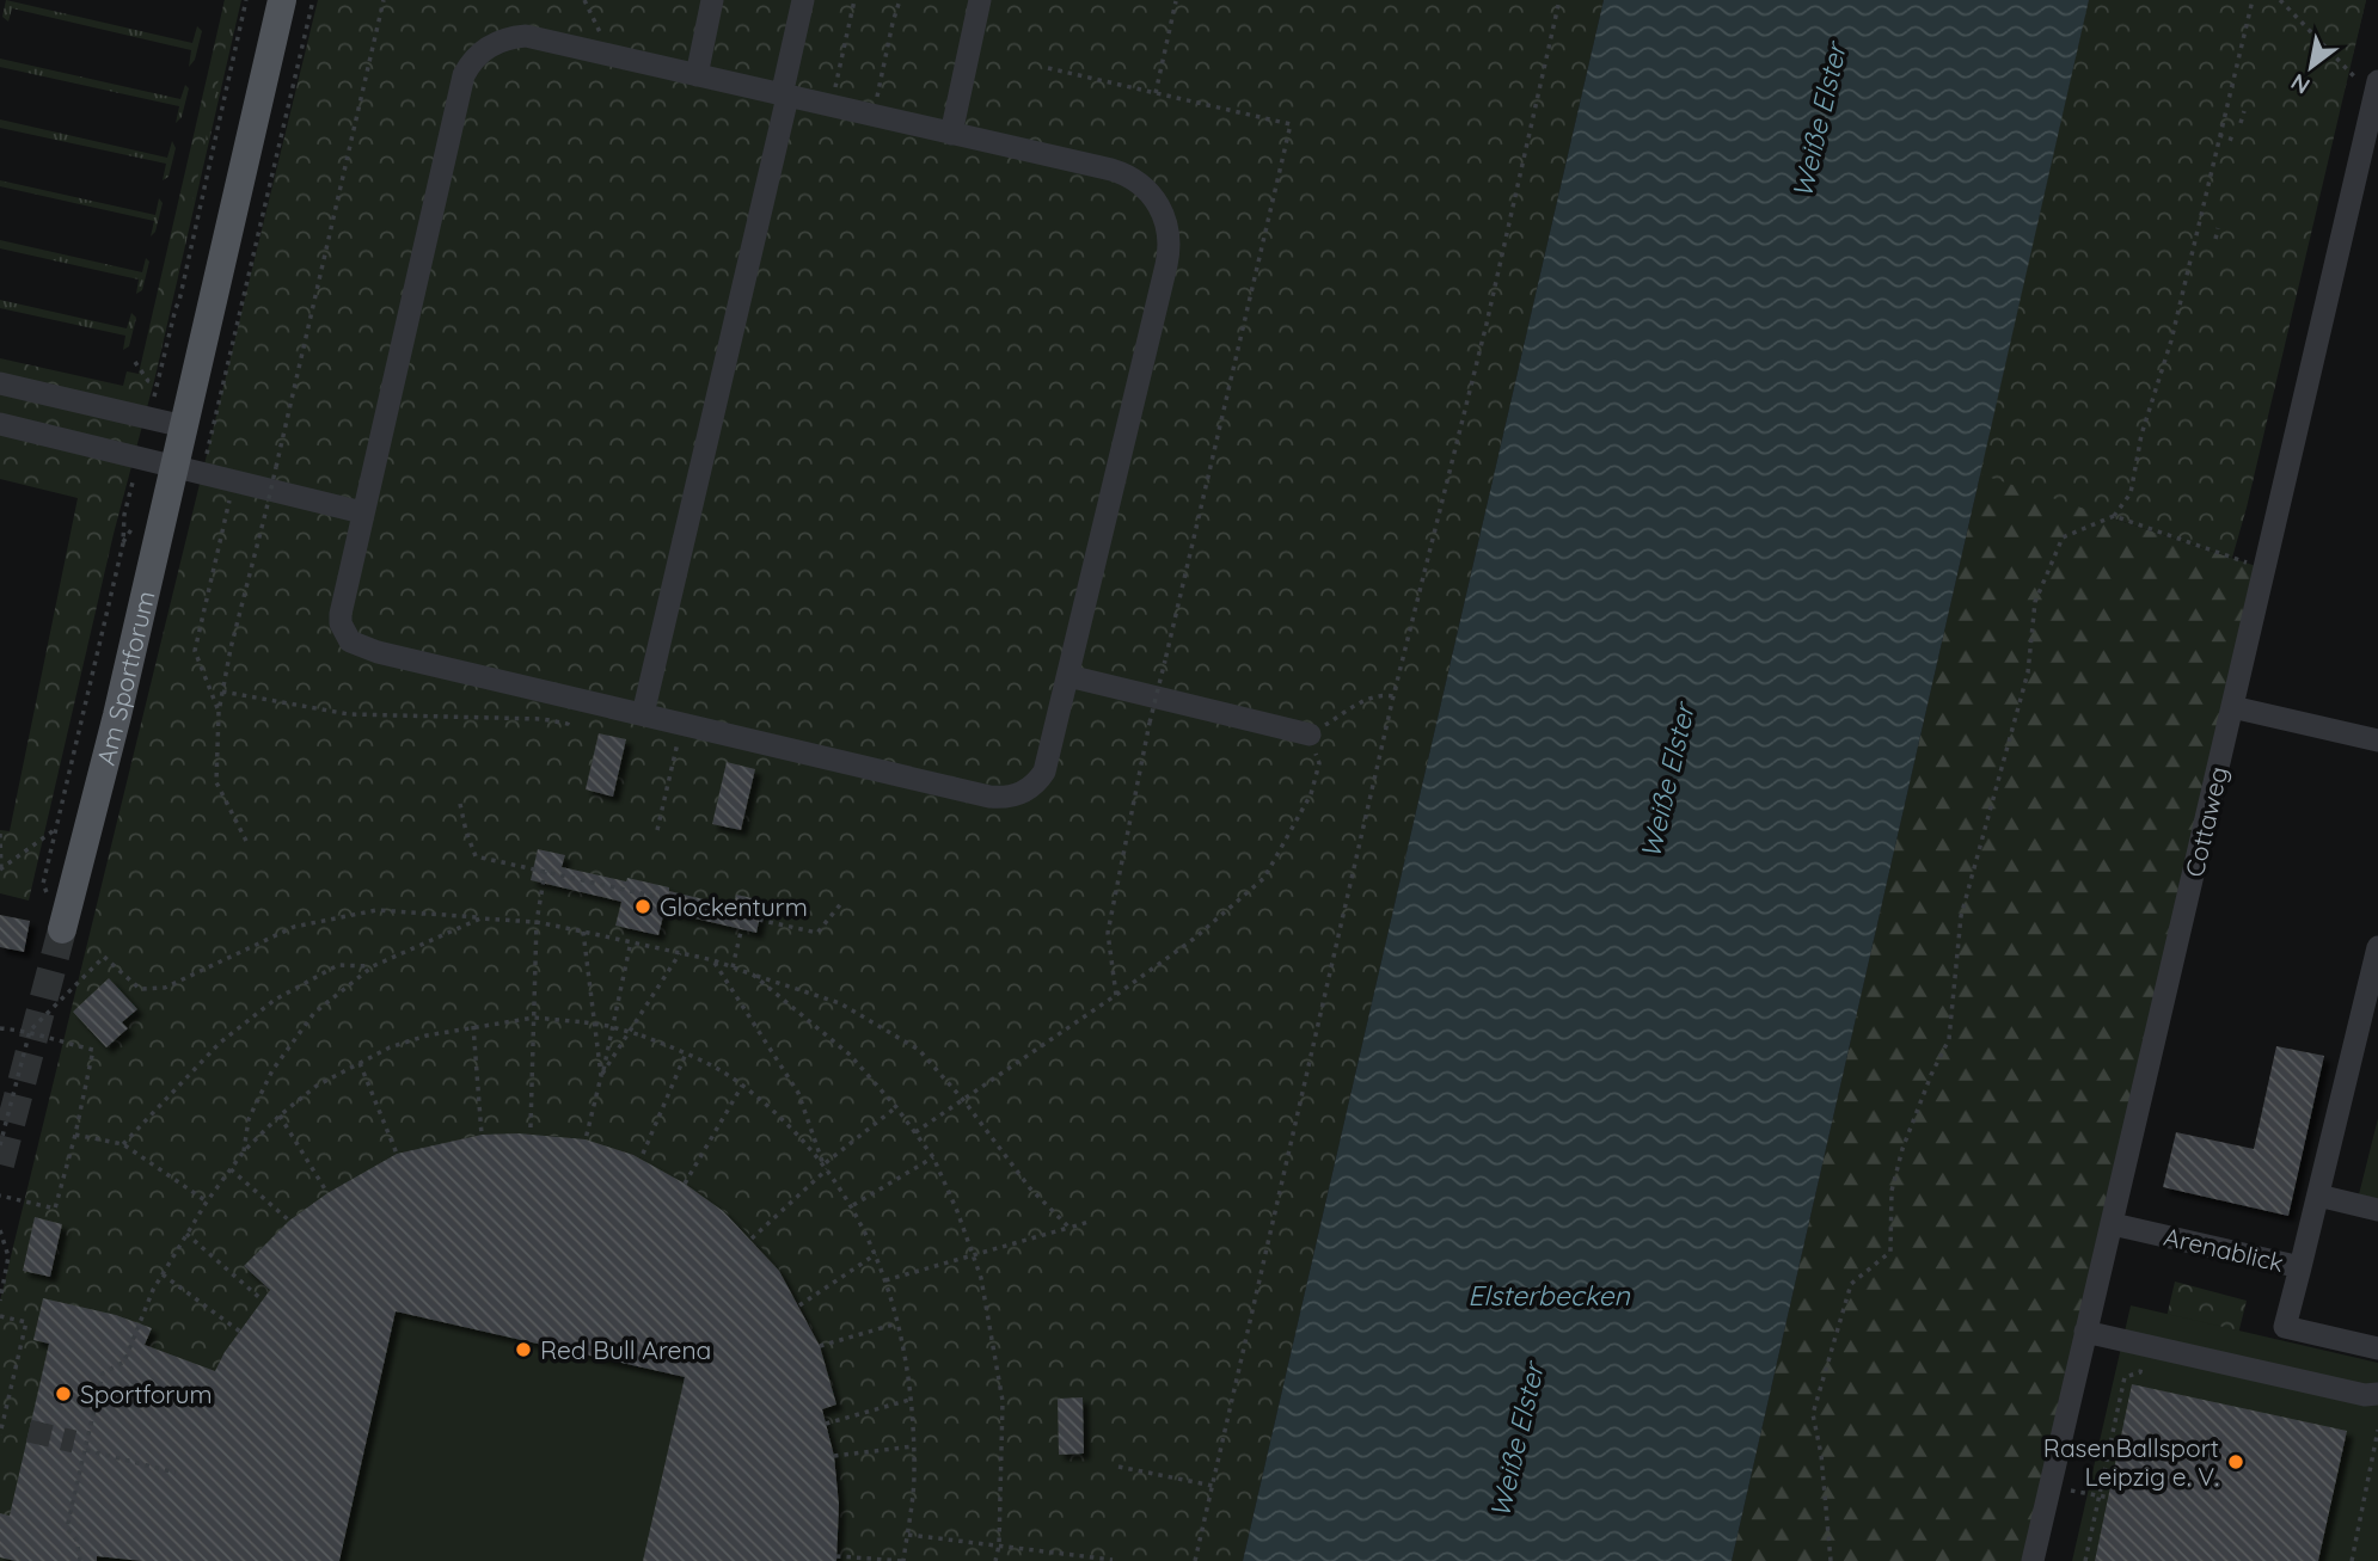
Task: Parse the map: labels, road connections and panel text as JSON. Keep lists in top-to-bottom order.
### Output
{
  "streets": {
    "main road": ["Am Sportforum"],
    "street": ["Cottaweg", "Arenablick"]
  },
  "crossings": [
    ["Cottaweg", "Arenablick"]
  ],
  "water": ["Weiße Elster", "Elsterbecken"],
  "places": [
    "Glockenturm",
    "Red Bull Arena",
    "Sportforum",
    "RasenBallsport Leipzig e. V."
  ],
  "north": "bottom left"
}
